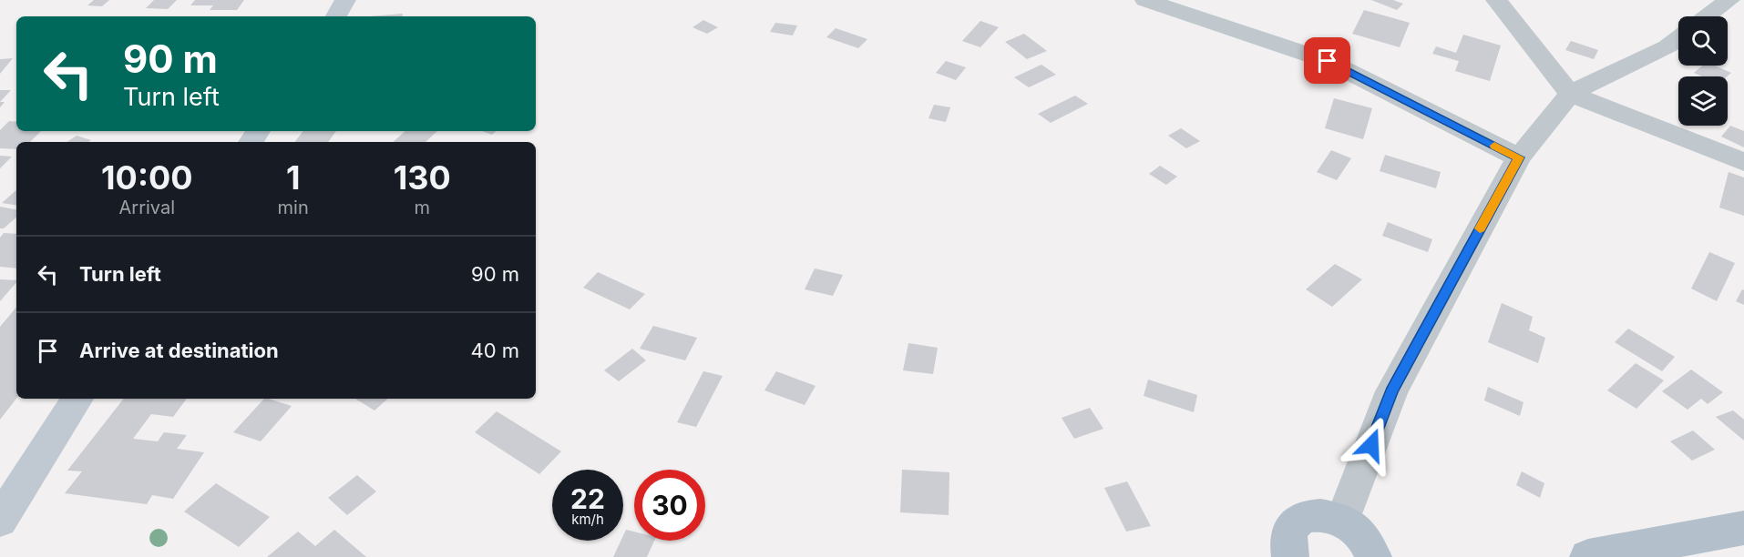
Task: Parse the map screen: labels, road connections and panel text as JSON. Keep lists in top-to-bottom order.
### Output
{
  "page": {
    "turn": ["90 m", "Turn left"],
    "eta": [
      "10:00",
      "Arrival",
      "1",
      "min",
      "130",
      "m"
    ],
    "list": [
      {
        "name": "Turn left",
        "value": "90 m"
      },
      {
        "name": "Arrive at destination",
        "value": "40 m"
      }
    ],
    "speed": "22 km/h",
    "limit": "30"
  }
}
